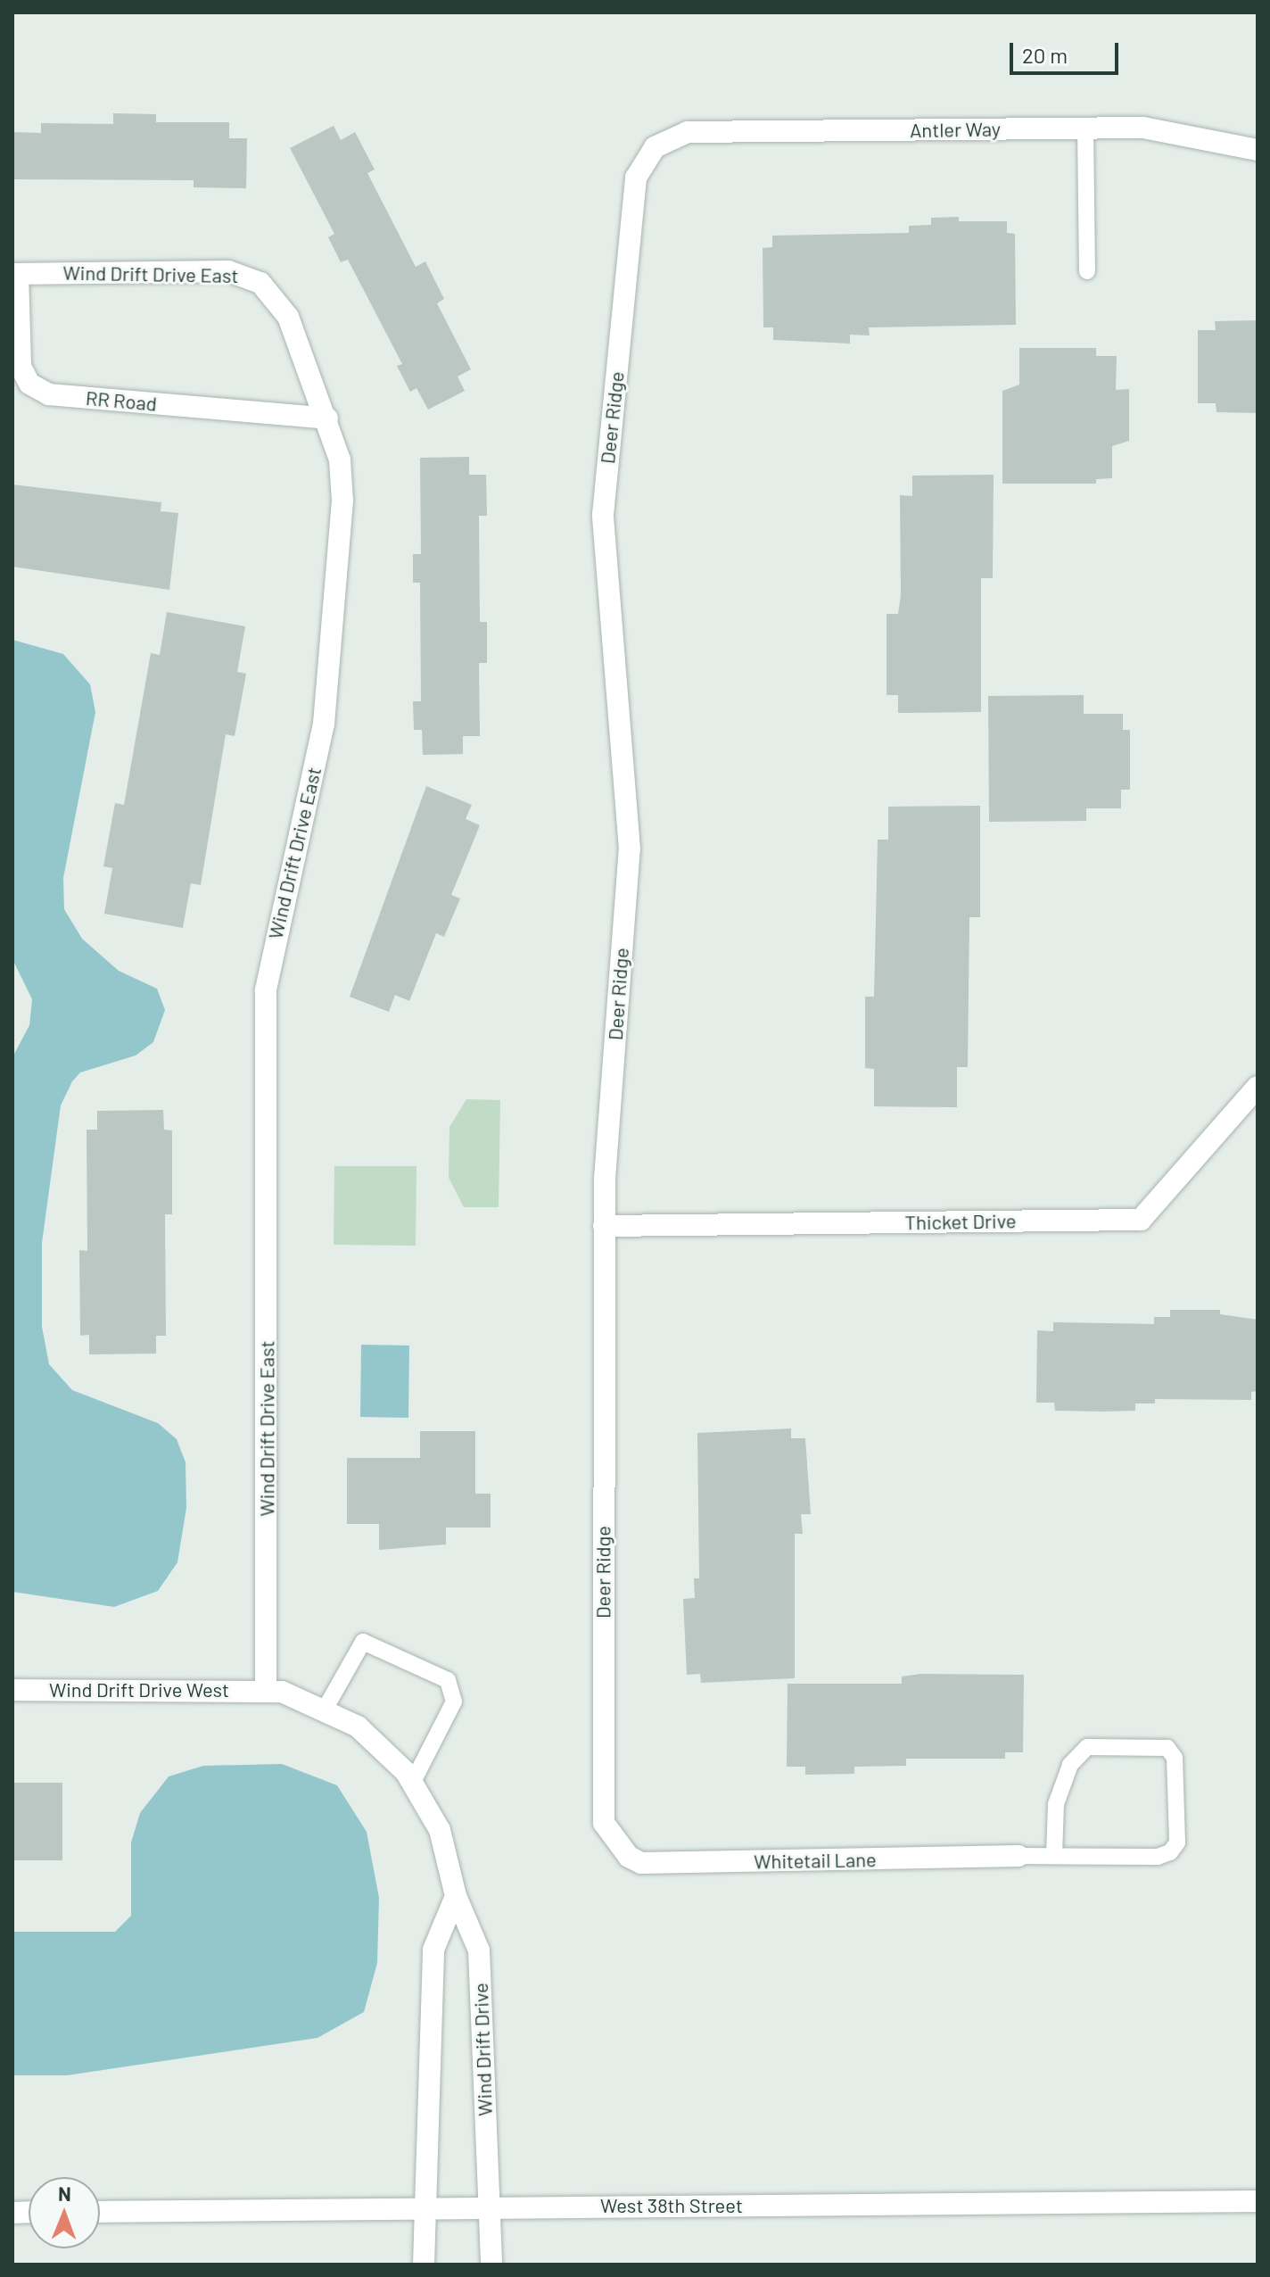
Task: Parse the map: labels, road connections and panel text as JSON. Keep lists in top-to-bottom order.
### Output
{
  "streets": {
    "street": [
      "Antler Way",
      "Wind Drift Drive East",
      "RR Road",
      "Deer Ridge",
      "Thicket Drive",
      "Wind Drift Drive West",
      "Whitetail Lane",
      "Wind Drift Drive",
      "West 38th Street"
    ]
  },
  "crossings": [
    ["Antler Way", "Deer Ridge"],
    ["Wind Drift Drive East", "RR Road"],
    ["Wind Drift Drive East", "Wind Drift Drive West"],
    ["Wind Drift Drive East", "Wind Drift Drive"],
    ["Deer Ridge", "Thicket Drive"],
    ["Deer Ridge", "Whitetail Lane"],
    ["Wind Drift Drive West", "Wind Drift Drive"],
    ["Wind Drift Drive", "West 38th Street"]
  ],
  "scale_bar": "20 m",
  "north": "top"
}
